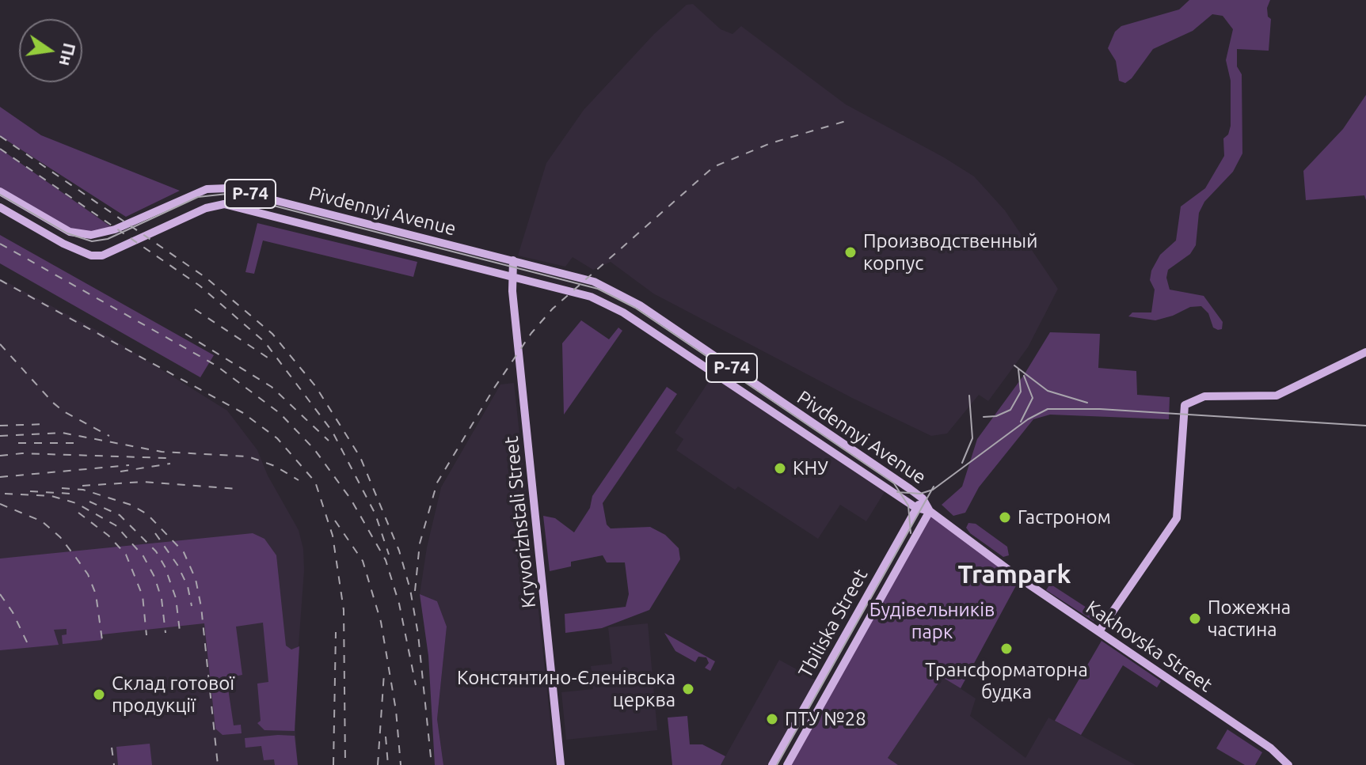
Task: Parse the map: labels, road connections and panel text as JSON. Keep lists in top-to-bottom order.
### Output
{
  "streets": {
    "main road": [
      "Р-74",
      "Pivdennyi Avenue",
      "Kryvorizhstali Street",
      "Tbiliska Street",
      "Kakhovska Street"
    ]
  },
  "crossings": [
    ["Pivdennyi Avenue", "Kryvorizhstali Street"],
    ["Pivdennyi Avenue", "Tbiliska Street"],
    ["Pivdennyi Avenue", "Kakhovska Street"],
    ["Tbiliska Street", "Kakhovska Street"]
  ],
  "districts": ["Trampark"],
  "parks": ["Будівельників парк"],
  "places": [
    "Производственный корпус",
    "КНУ",
    "Гастроном",
    "Пожежна частина",
    "Трансформаторна будка",
    "Констянтино-Єленівська церква",
    "Склад готової продукції",
    "ПТУ №28"
  ],
  "north": "right"
}
